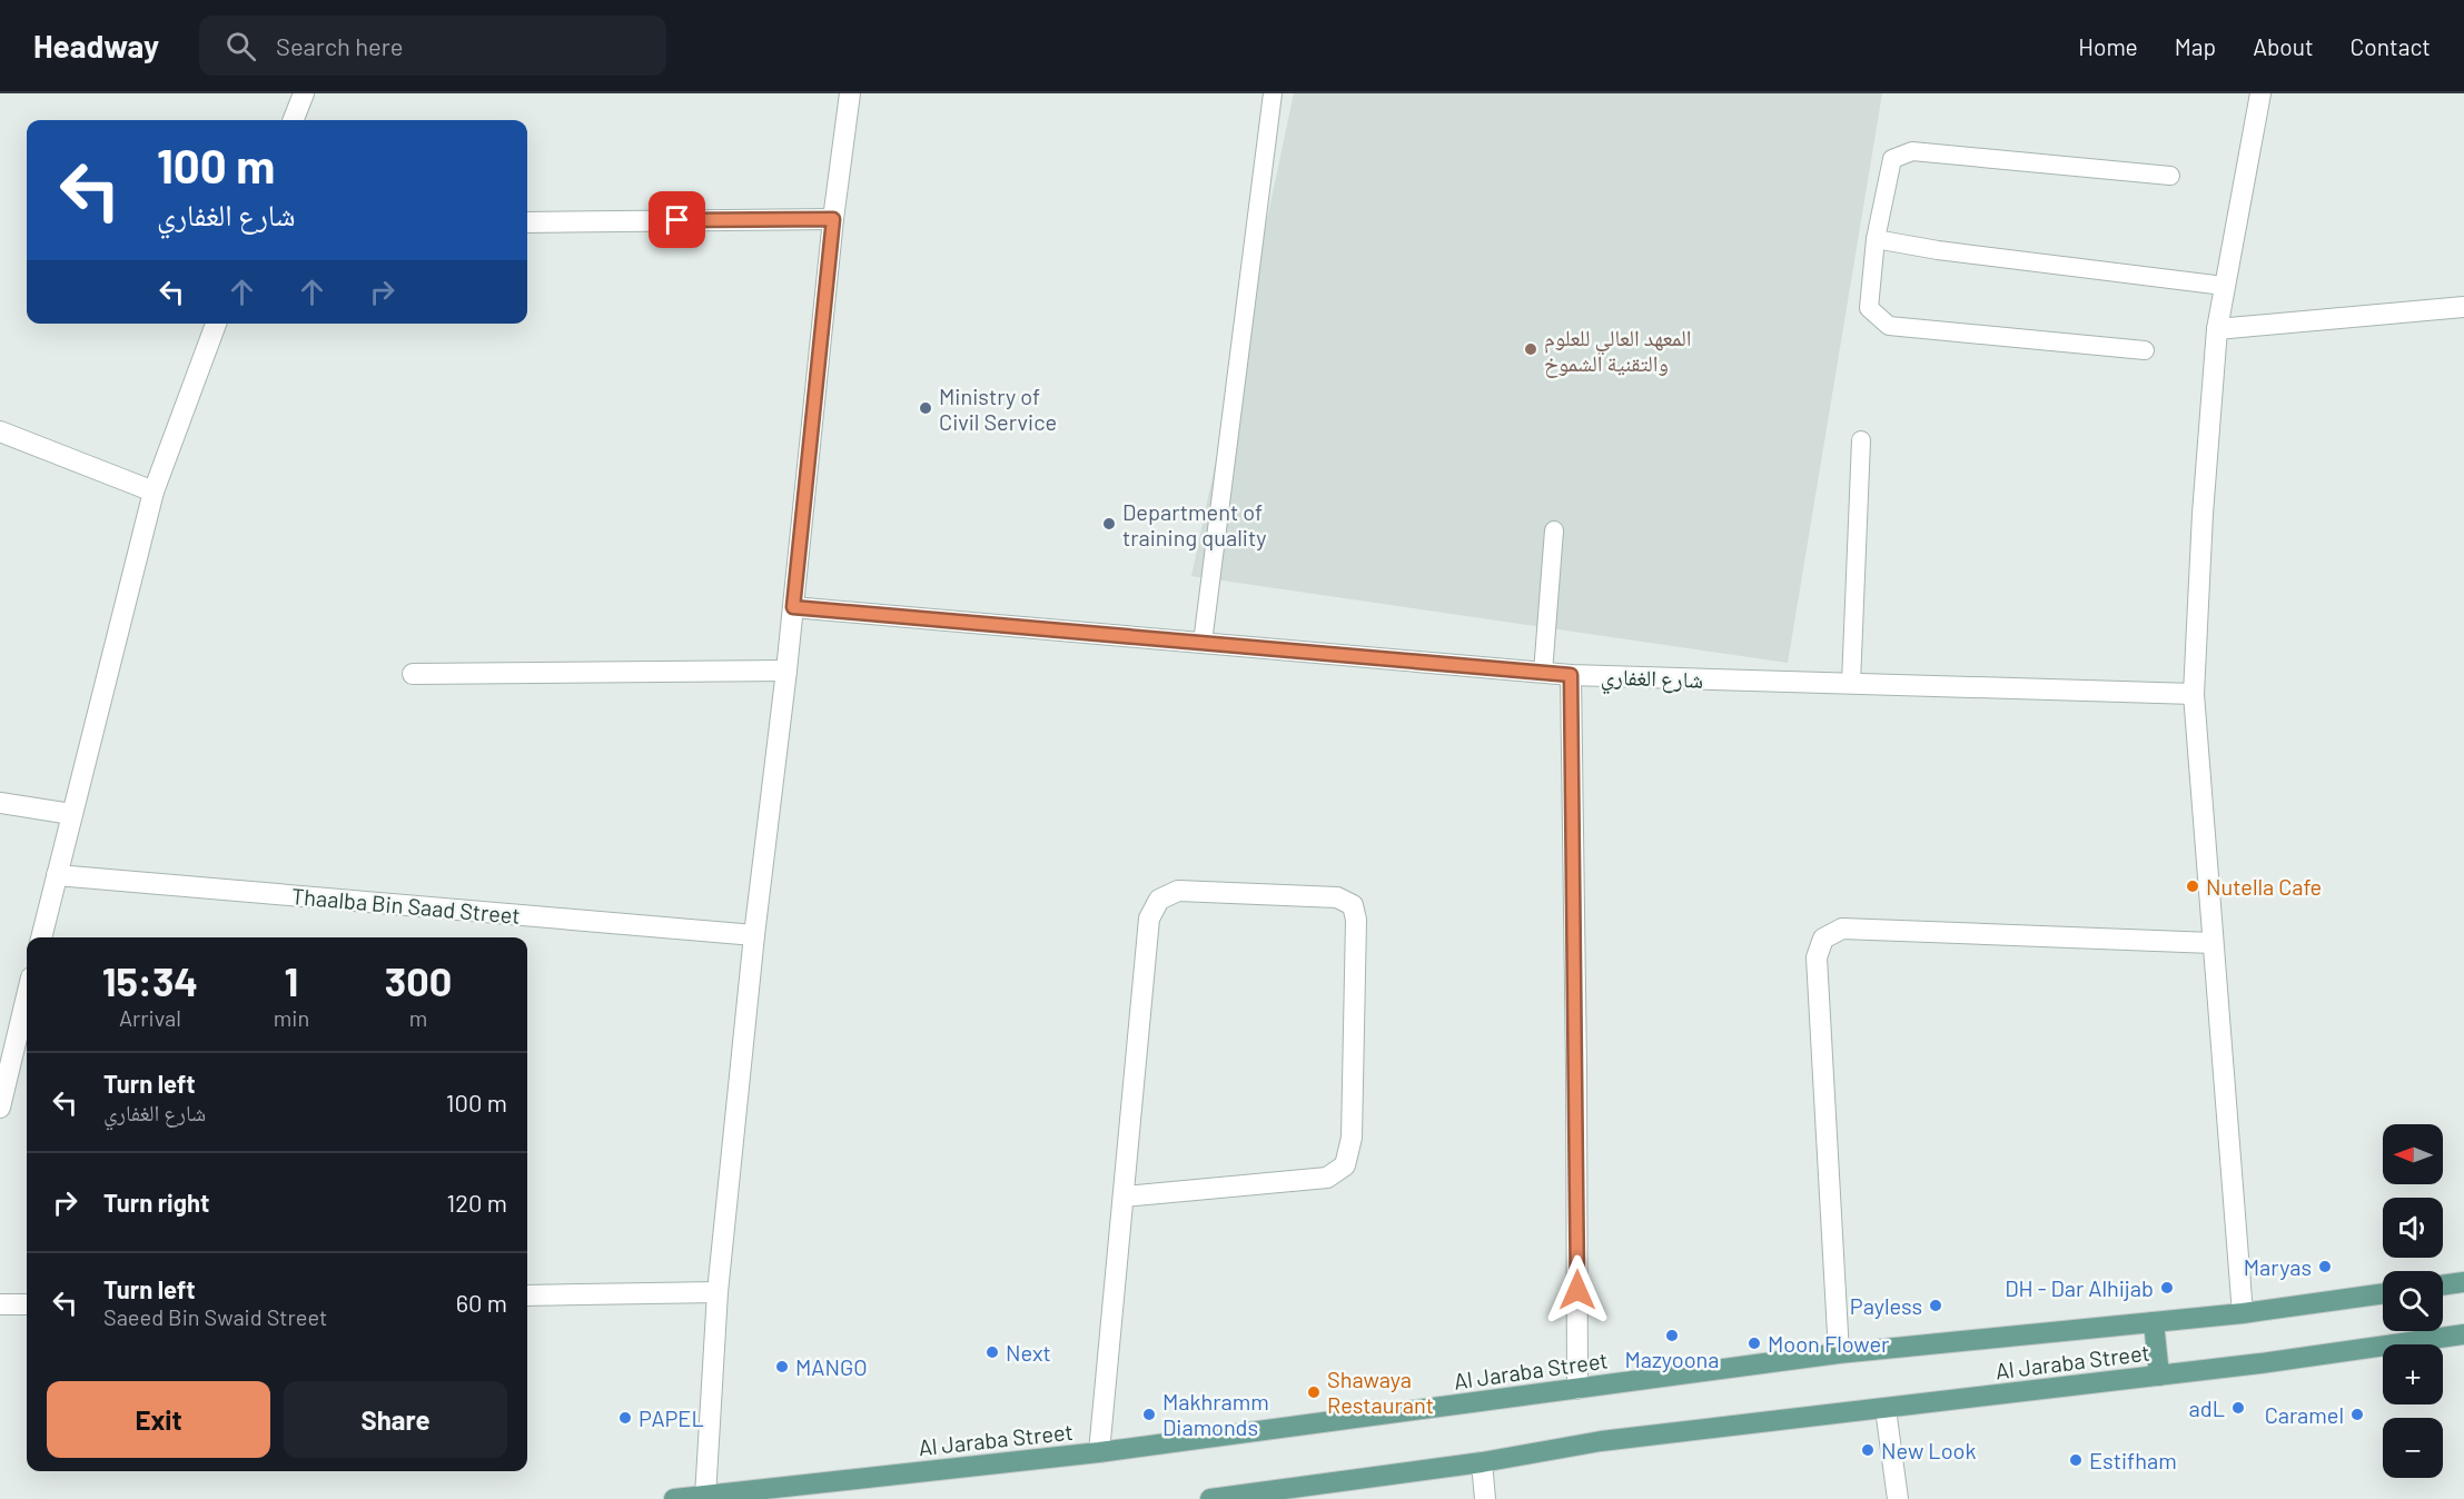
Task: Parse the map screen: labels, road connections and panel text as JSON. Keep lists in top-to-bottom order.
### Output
{
  "streets": {
    "main road": ["Al Jaraba Street"],
    "street": ["شارع الغفاري", "Thaalba Bin Saad Street"]
  },
  "places": [
    "المعهد العالي للعلوم والتقنية الشموخ",
    "Ministry of Civil Service",
    "Department of training quality",
    "Nutella Cafe",
    "Maryas",
    "DH - Dar Alhijab",
    "Payless",
    "Mazyoona",
    "Moon Flower",
    "Next",
    "MANGO",
    "Shawaya Restaurant",
    "adL",
    "Makhramm Diamonds",
    "Caramel",
    "PAPEL",
    "New Look",
    "Estifham"
  ],
  "north": "left",
  "page": {
    "header": "Headway",
    "search": "Search here",
    "nav": [
      "Home",
      "Map",
      "About",
      "Contact"
    ],
    "turn": ["100 m", "شارع الغفاري"],
    "eta": [
      "15:34",
      "Arrival",
      "1",
      "min",
      "300",
      "m"
    ],
    "list": [
      {
        "name": "Turn left",
        "note": "شارع الغفاري",
        "value": "100 m"
      },
      {
        "name": "Turn right",
        "value": "120 m"
      },
      {
        "name": "Turn left",
        "note": "Saeed Bin Swaid Street",
        "value": "60 m"
      }
    ],
    "map_buttons": ["+", "−"],
    "buttons": ["Exit", "Share"]
  }
}
